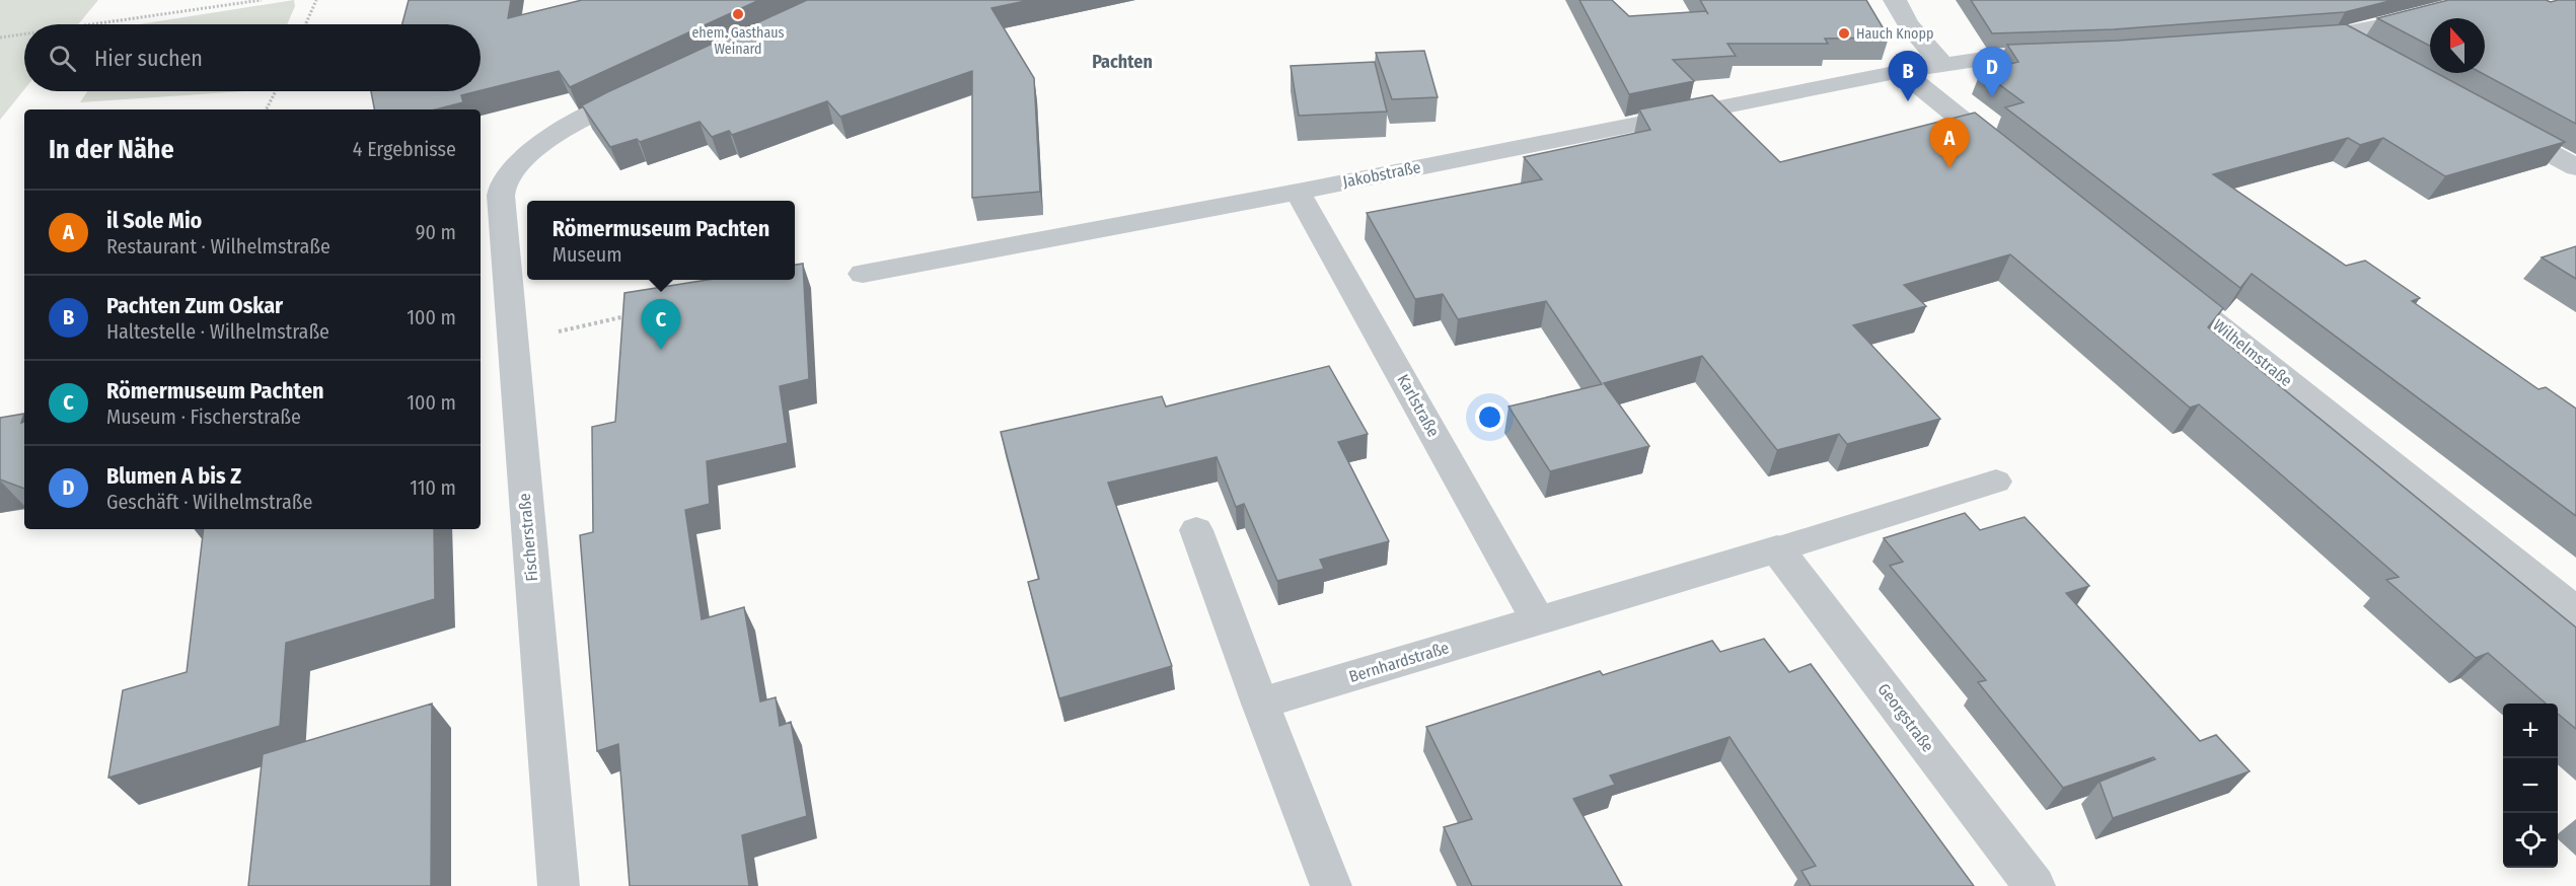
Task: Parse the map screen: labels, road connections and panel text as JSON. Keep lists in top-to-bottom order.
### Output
{
  "streets": {
    "street": [
      "Jakobstraße",
      "Wilhelmstraße",
      "Karlstraße",
      "Fischerstraße",
      "Bernhardstraße",
      "Georgstraße"
    ]
  },
  "crossings": [
    ["Jakobstraße", "Karlstraße"],
    ["Karlstraße", "Bernhardstraße"]
  ],
  "districts": ["Pachten"],
  "places": ["ehem. Gasthaus Weinard", "Hauch Knopp"],
  "north": "top",
  "page": {
    "search": "Hier suchen",
    "pins": [
      "D",
      "B",
      "A",
      "C"
    ],
    "heading": ["In der Nähe", "4 Ergebnisse"],
    "list": [
      {
        "mark": "A",
        "name": "il Sole Mio",
        "note": "Restaurant · Wilhelmstraße",
        "value": "90 m"
      },
      {
        "mark": "B",
        "name": "Pachten Zum Oskar",
        "note": "Haltestelle · Wilhelmstraße",
        "value": "100 m"
      },
      {
        "mark": "C",
        "name": "Römermuseum Pachten",
        "note": "Museum · Fischerstraße",
        "value": "100 m"
      },
      {
        "mark": "D",
        "name": "Blumen A bis Z",
        "note": "Geschäft · Wilhelmstraße",
        "value": "110 m"
      }
    ],
    "popup": ["Römermuseum Pachten", "Museum"],
    "map_buttons": ["+", "−"]
  }
}
